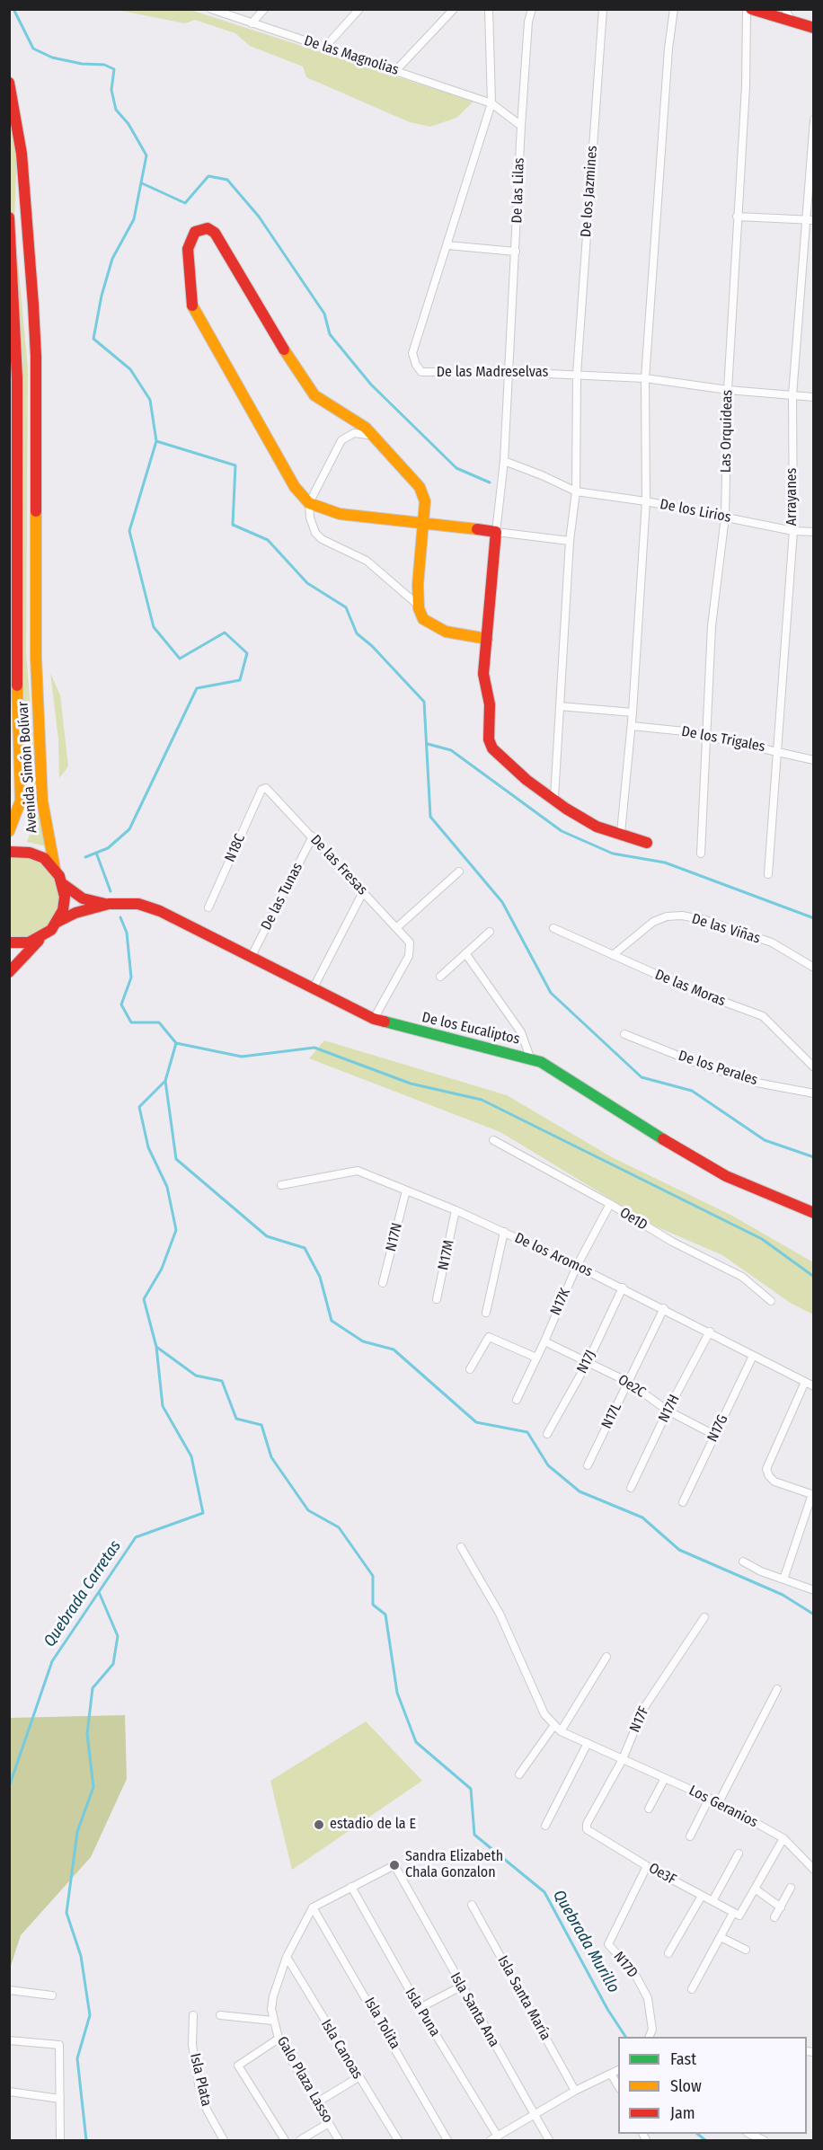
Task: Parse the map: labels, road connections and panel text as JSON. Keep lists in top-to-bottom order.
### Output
{
  "streets": {
    "main road": ["Avenida Simón Bolívar", "De los Eucaliptos"],
    "street": [
      "De las Magnolias",
      "De las Lilas",
      "De los Jazmines",
      "De las Madreselvas",
      "Las Orquideas",
      "Arrayanes",
      "De los Lirios",
      "De los Trigales",
      "N18C",
      "De las Fresas",
      "De las Tunas",
      "De las Viñas",
      "De las Moras",
      "De los Perales",
      "Oe1D",
      "N17N",
      "N17M",
      "De los Aromos",
      "N17K",
      "N17J",
      "Oe2C",
      "N17H",
      "N17L",
      "N17G",
      "N17F",
      "Los Geranios",
      "Oe3F",
      "N17D",
      "Isla Santa María",
      "Isla Santa Ana",
      "Isla Puna",
      "Isla Tolita",
      "Isla Canoas",
      "Isla Plata",
      "Galo Plaza Lasso"
    ]
  },
  "crossings": [
    ["De las Magnolias", "De las Madreselvas"],
    ["De las Lilas", "De las Madreselvas"],
    ["De los Jazmines", "De las Madreselvas"],
    ["De los Jazmines", "De los Lirios"],
    ["De las Madreselvas", "Las Orquideas"],
    ["De las Madreselvas", "Arrayanes"],
    ["Las Orquideas", "De los Lirios"],
    ["Las Orquideas", "De los Trigales"],
    ["Arrayanes", "De los Lirios"],
    ["Arrayanes", "De los Trigales"],
    ["Avenida Simón Bolívar", "De los Eucaliptos"],
    ["N18C", "De las Fresas"],
    ["De las Fresas", "De las Tunas"],
    ["De las Fresas", "De los Eucaliptos"],
    ["De las Tunas", "De los Eucaliptos"],
    ["De las Viñas", "De las Moras"],
    ["Oe1D", "N17K"],
    ["N17N", "De los Aromos"],
    ["N17M", "De los Aromos"],
    ["De los Aromos", "N17K"],
    ["De los Aromos", "N17J"],
    ["De los Aromos", "N17H"],
    ["De los Aromos", "N17L"],
    ["De los Aromos", "N17G"],
    ["N17K", "Oe2C"],
    ["N17J", "Oe2C"],
    ["Oe2C", "N17H"],
    ["Oe2C", "N17L"],
    ["Oe2C", "N17G"],
    ["N17F", "Los Geranios"],
    ["N17F", "Oe3F"],
    ["Oe3F", "N17D"],
    ["Isla Santa Ana", "Isla Puna"],
    ["Isla Tolita", "Galo Plaza Lasso"],
    ["Isla Canoas", "Galo Plaza Lasso"]
  ],
  "water": ["Quebrada Carretas", "Quebrada Murillo"],
  "places": ["estadio de la E", "Sandra Elizabeth Chala Gonzalon"],
  "legend": ["Fast", "Slow", "Jam"]
}
